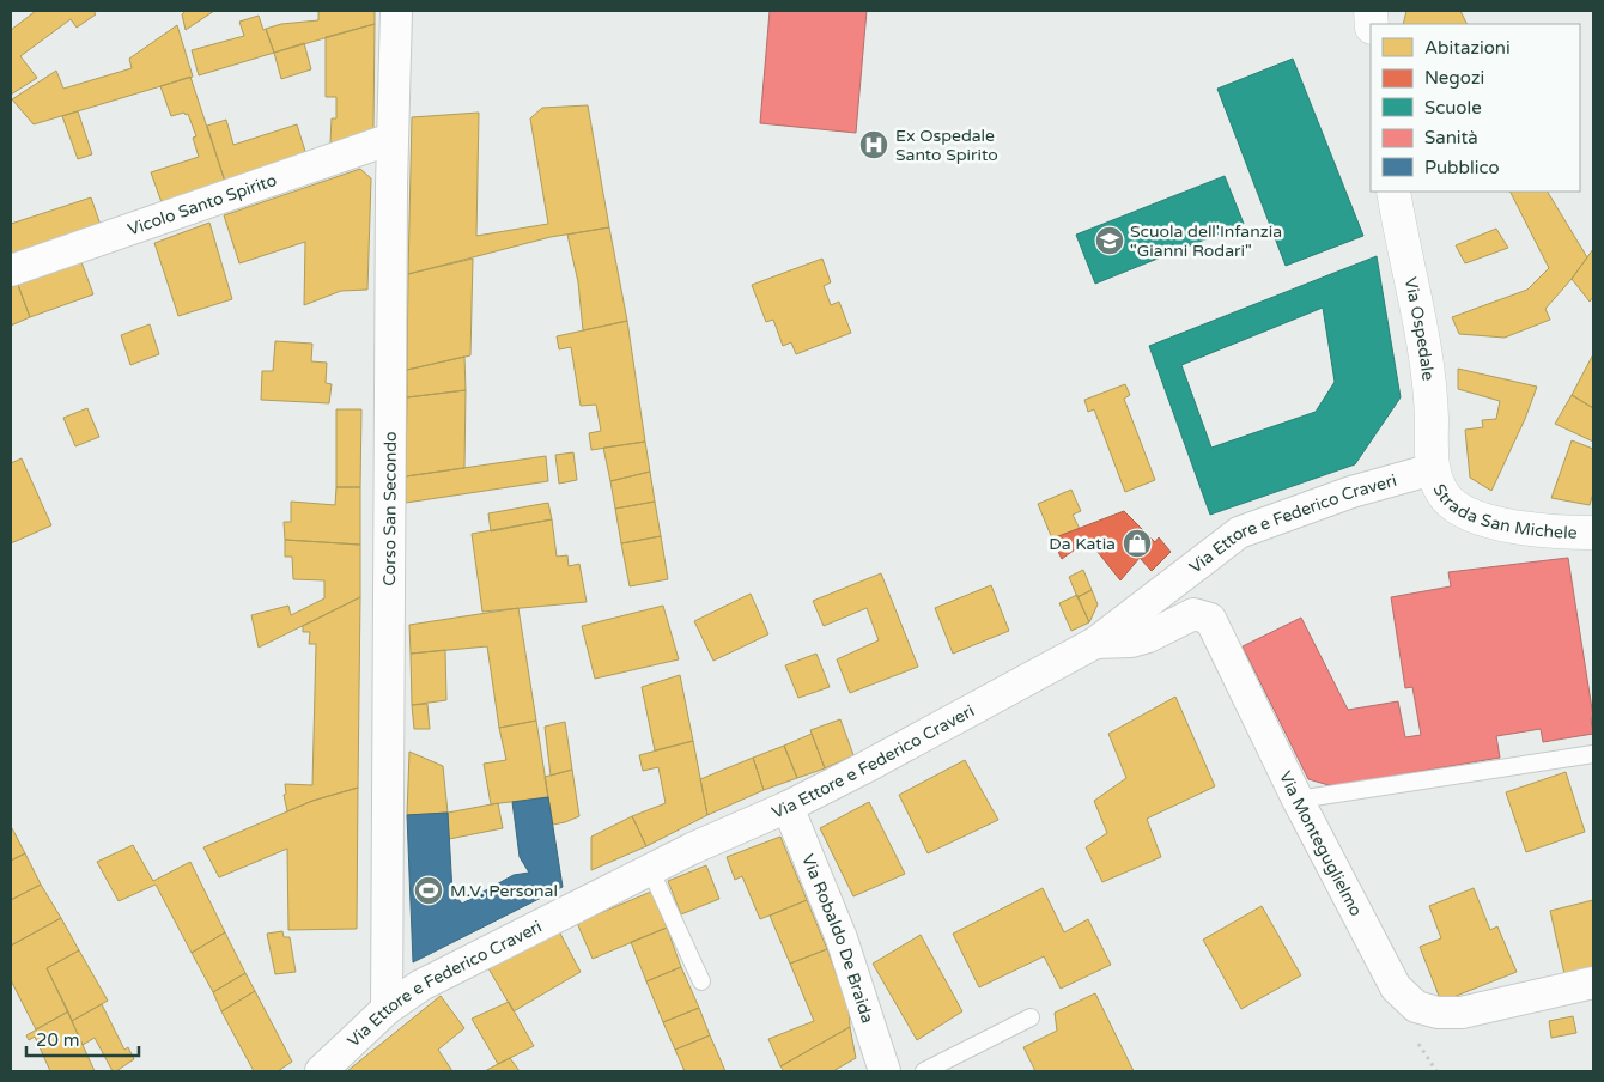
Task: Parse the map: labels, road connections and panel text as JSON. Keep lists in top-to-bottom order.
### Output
{
  "streets": {
    "street": [
      "Vicolo Santo Spirito",
      "Via Ospedale",
      "Strada San Michele",
      "Corso San Secondo",
      "Via Ettore e Federico Craveri",
      "Via Monteguglielmo",
      "Via Robaldo De Braida"
    ]
  },
  "crossings": [
    ["Vicolo Santo Spirito", "Corso San Secondo"],
    ["Via Ospedale", "Strada San Michele"],
    ["Via Ospedale", "Via Ettore e Federico Craveri"],
    ["Strada San Michele", "Via Ettore e Federico Craveri"],
    ["Corso San Secondo", "Via Ettore e Federico Craveri"],
    ["Via Ettore e Federico Craveri", "Via Monteguglielmo"],
    ["Via Ettore e Federico Craveri", "Via Robaldo De Braida"]
  ],
  "places": {
    "hospital": ["Ex Ospedale Santo Spirito"],
    "school or university": ["Scuola dell'Infanzia \"Gianni Rodari\""],
    "shop": ["Da Katia"],
    "sports": ["M.V. Personal"]
  },
  "legend": [
    "Abitazioni",
    "Negozi",
    "Scuole",
    "Sanità",
    "Pubblico"
  ],
  "scale_bar": "20 m"
}
